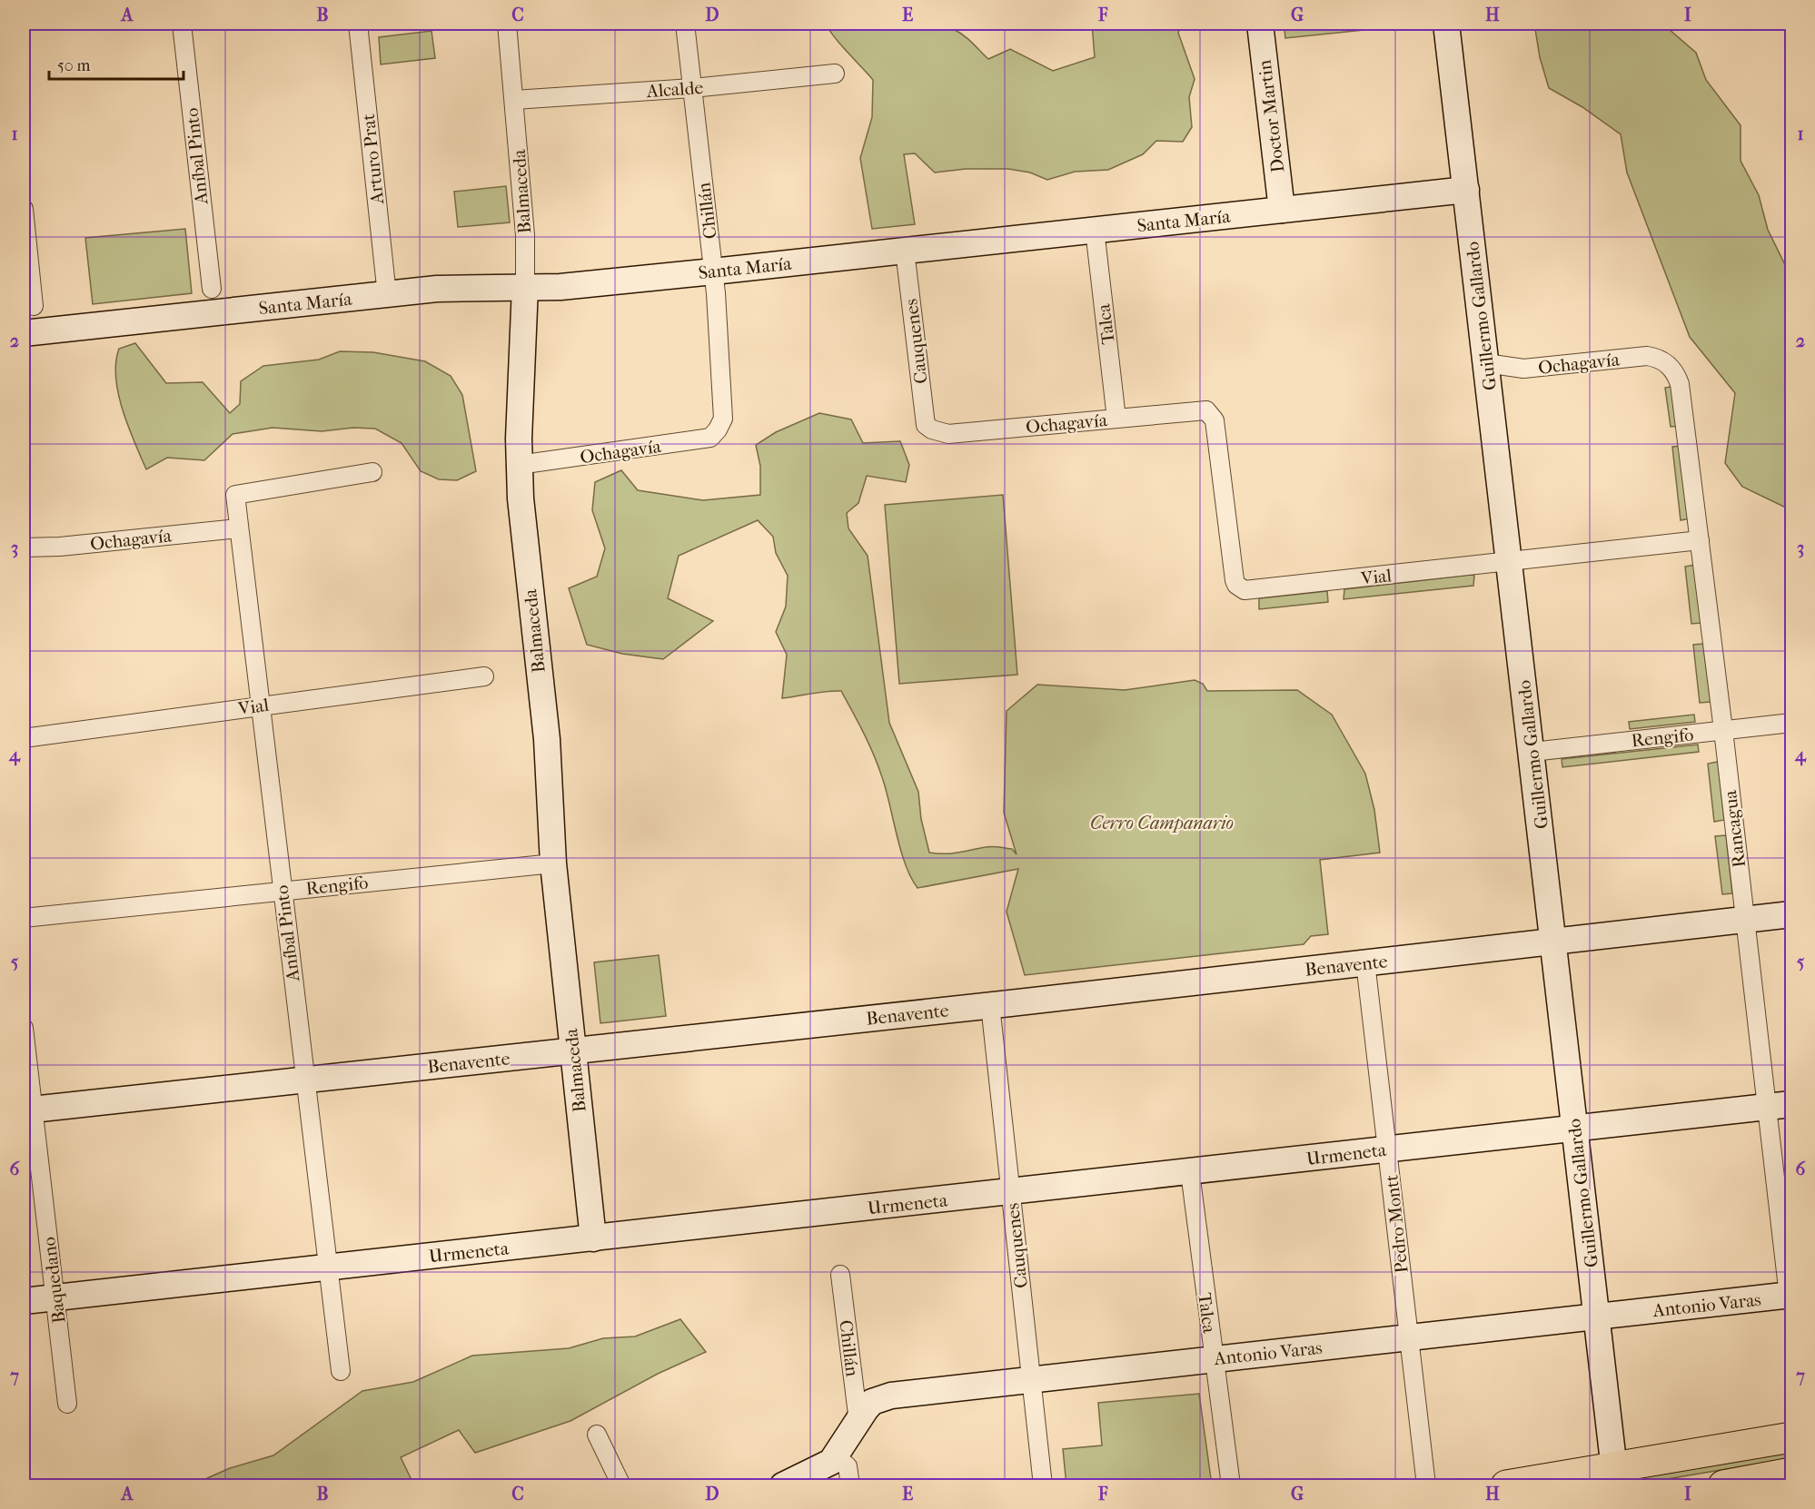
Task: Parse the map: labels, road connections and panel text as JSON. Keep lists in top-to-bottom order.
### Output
{
  "streets": {
    "main road": [
      "Doctor Martin",
      "Balmaceda",
      "Santa María",
      "Guillermo Gallardo",
      "Benavente",
      "Urmeneta",
      "Antonio Varas"
    ],
    "street": [
      "Alcalde",
      "Aníbal Pinto",
      "Arturo Prat",
      "Chillán",
      "Talca",
      "Cauquenes",
      "Ochagavía",
      "Vial",
      "Rengifo",
      "Rancagua",
      "Pedro Montt",
      "Baquedano"
    ]
  },
  "crossings": [
    ["Alcalde", "Balmaceda"],
    ["Alcalde", "Chillán"],
    ["Doctor Martin", "Santa María"],
    ["Aníbal Pinto", "Ochagavía"],
    ["Aníbal Pinto", "Vial"],
    ["Aníbal Pinto", "Rengifo"],
    ["Aníbal Pinto", "Benavente"],
    ["Aníbal Pinto", "Urmeneta"],
    ["Arturo Prat", "Santa María"],
    ["Balmaceda", "Santa María"],
    ["Balmaceda", "Ochagavía"],
    ["Balmaceda", "Rengifo"],
    ["Balmaceda", "Benavente"],
    ["Balmaceda", "Urmeneta"],
    ["Chillán", "Santa María"],
    ["Chillán", "Ochagavía"],
    ["Chillán", "Antonio Varas"],
    ["Santa María", "Guillermo Gallardo"],
    ["Santa María", "Talca"],
    ["Santa María", "Cauquenes"],
    ["Guillermo Gallardo", "Ochagavía"],
    ["Guillermo Gallardo", "Vial"],
    ["Guillermo Gallardo", "Rengifo"],
    ["Guillermo Gallardo", "Benavente"],
    ["Guillermo Gallardo", "Urmeneta"],
    ["Guillermo Gallardo", "Antonio Varas"],
    ["Talca", "Ochagavía"],
    ["Talca", "Urmeneta"],
    ["Talca", "Antonio Varas"],
    ["Cauquenes", "Ochagavía"],
    ["Cauquenes", "Benavente"],
    ["Cauquenes", "Urmeneta"],
    ["Cauquenes", "Antonio Varas"],
    ["Ochagavía", "Vial"],
    ["Ochagavía", "Rancagua"],
    ["Vial", "Rancagua"],
    ["Rengifo", "Rancagua"],
    ["Rancagua", "Benavente"],
    ["Rancagua", "Urmeneta"],
    ["Rancagua", "Antonio Varas"],
    ["Benavente", "Pedro Montt"],
    ["Benavente", "Baquedano"],
    ["Urmeneta", "Pedro Montt"],
    ["Urmeneta", "Baquedano"],
    ["Pedro Montt", "Antonio Varas"]
  ],
  "parks": ["Cerro Campanario"],
  "scale_bar": "50 m",
  "grid": {
    "columns": [
      "A",
      "B",
      "C",
      "D",
      "E",
      "F",
      "G",
      "H",
      "I"
    ],
    "rows": [
      "1",
      "2",
      "3",
      "4",
      "5",
      "6",
      "7"
    ]
  }
}
